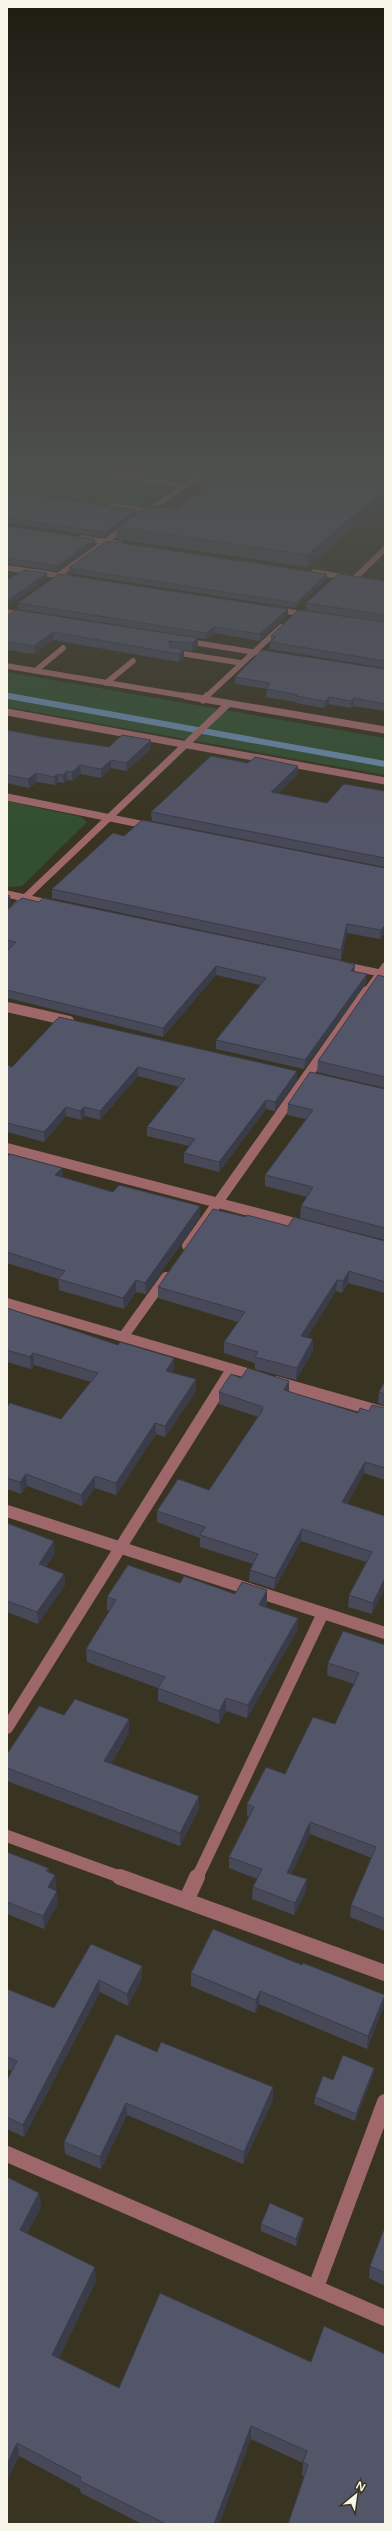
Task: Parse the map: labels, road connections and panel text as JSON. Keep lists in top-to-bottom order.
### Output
{
  "north": "top right"
}
